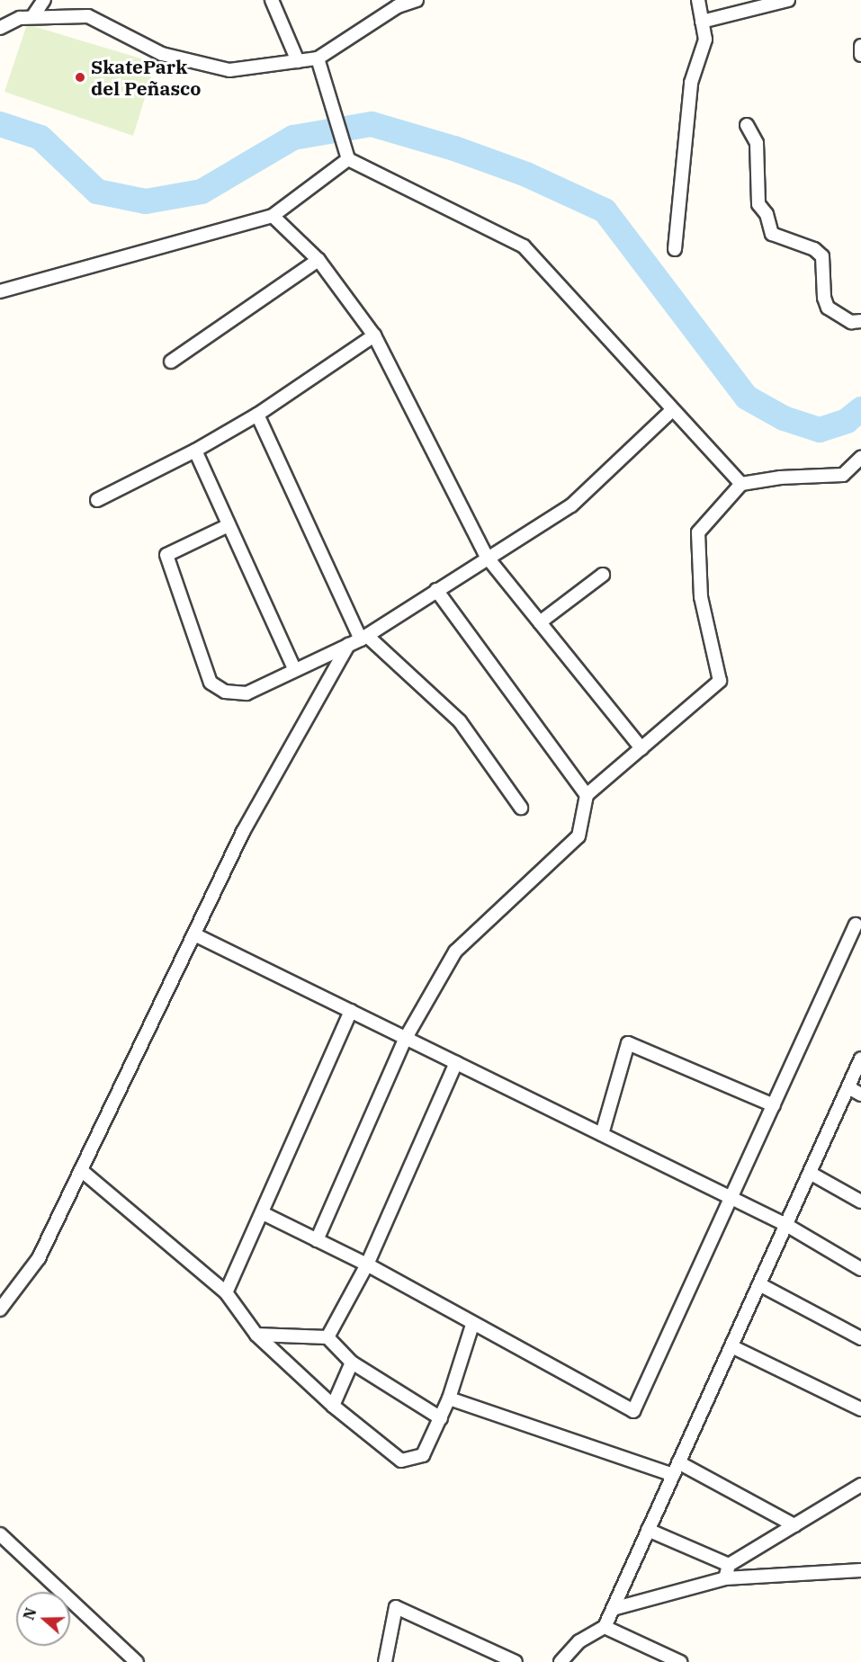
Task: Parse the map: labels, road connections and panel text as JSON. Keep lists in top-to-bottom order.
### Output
{
  "places": ["SkatePark del Peñasco"],
  "north": "left"
}
